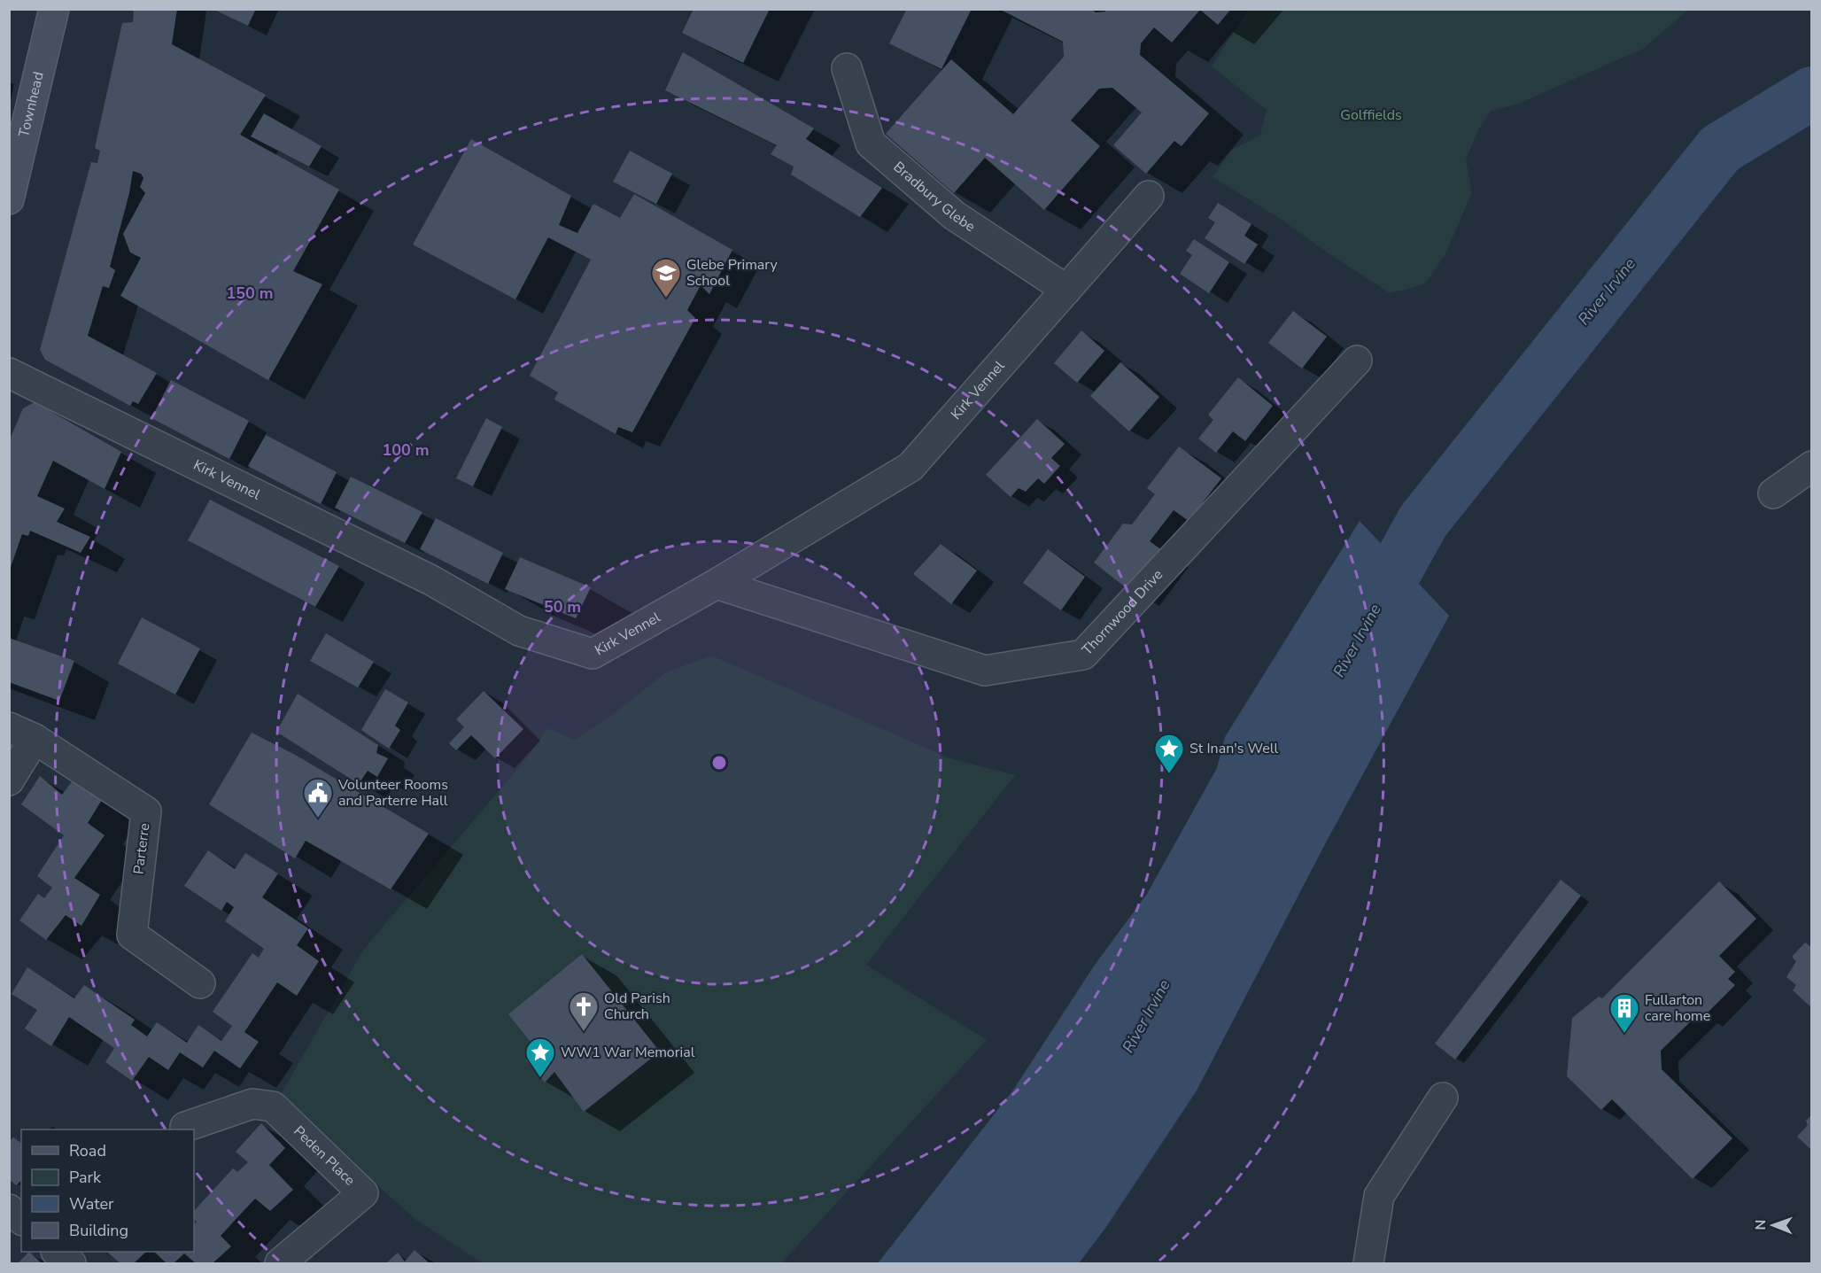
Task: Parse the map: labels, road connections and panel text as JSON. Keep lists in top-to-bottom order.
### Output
{
  "streets": {
    "main road": ["Townhead"],
    "street": [
      "Bradbury Glebe",
      "Kirk Vennel",
      "Thornwood Drive",
      "Parterre",
      "Peden Place"
    ]
  },
  "crossings": [
    ["Bradbury Glebe", "Kirk Vennel"],
    ["Kirk Vennel", "Thornwood Drive"]
  ],
  "water": ["River Irvine"],
  "parks": ["Golffields"],
  "places": {
    "school or university": ["Glebe Primary School"],
    "place": ["St Inan's Well", "WW1 War Memorial"],
    "public building": ["Volunteer Rooms and Parterre Hall"],
    "church": ["Old Parish Church"],
    "building": ["Fullarton care home"]
  },
  "legend": [
    "Road",
    "Park",
    "Water",
    "Building"
  ],
  "north": "left",
  "rings": ["150 m", "100 m", "50 m"]
}
